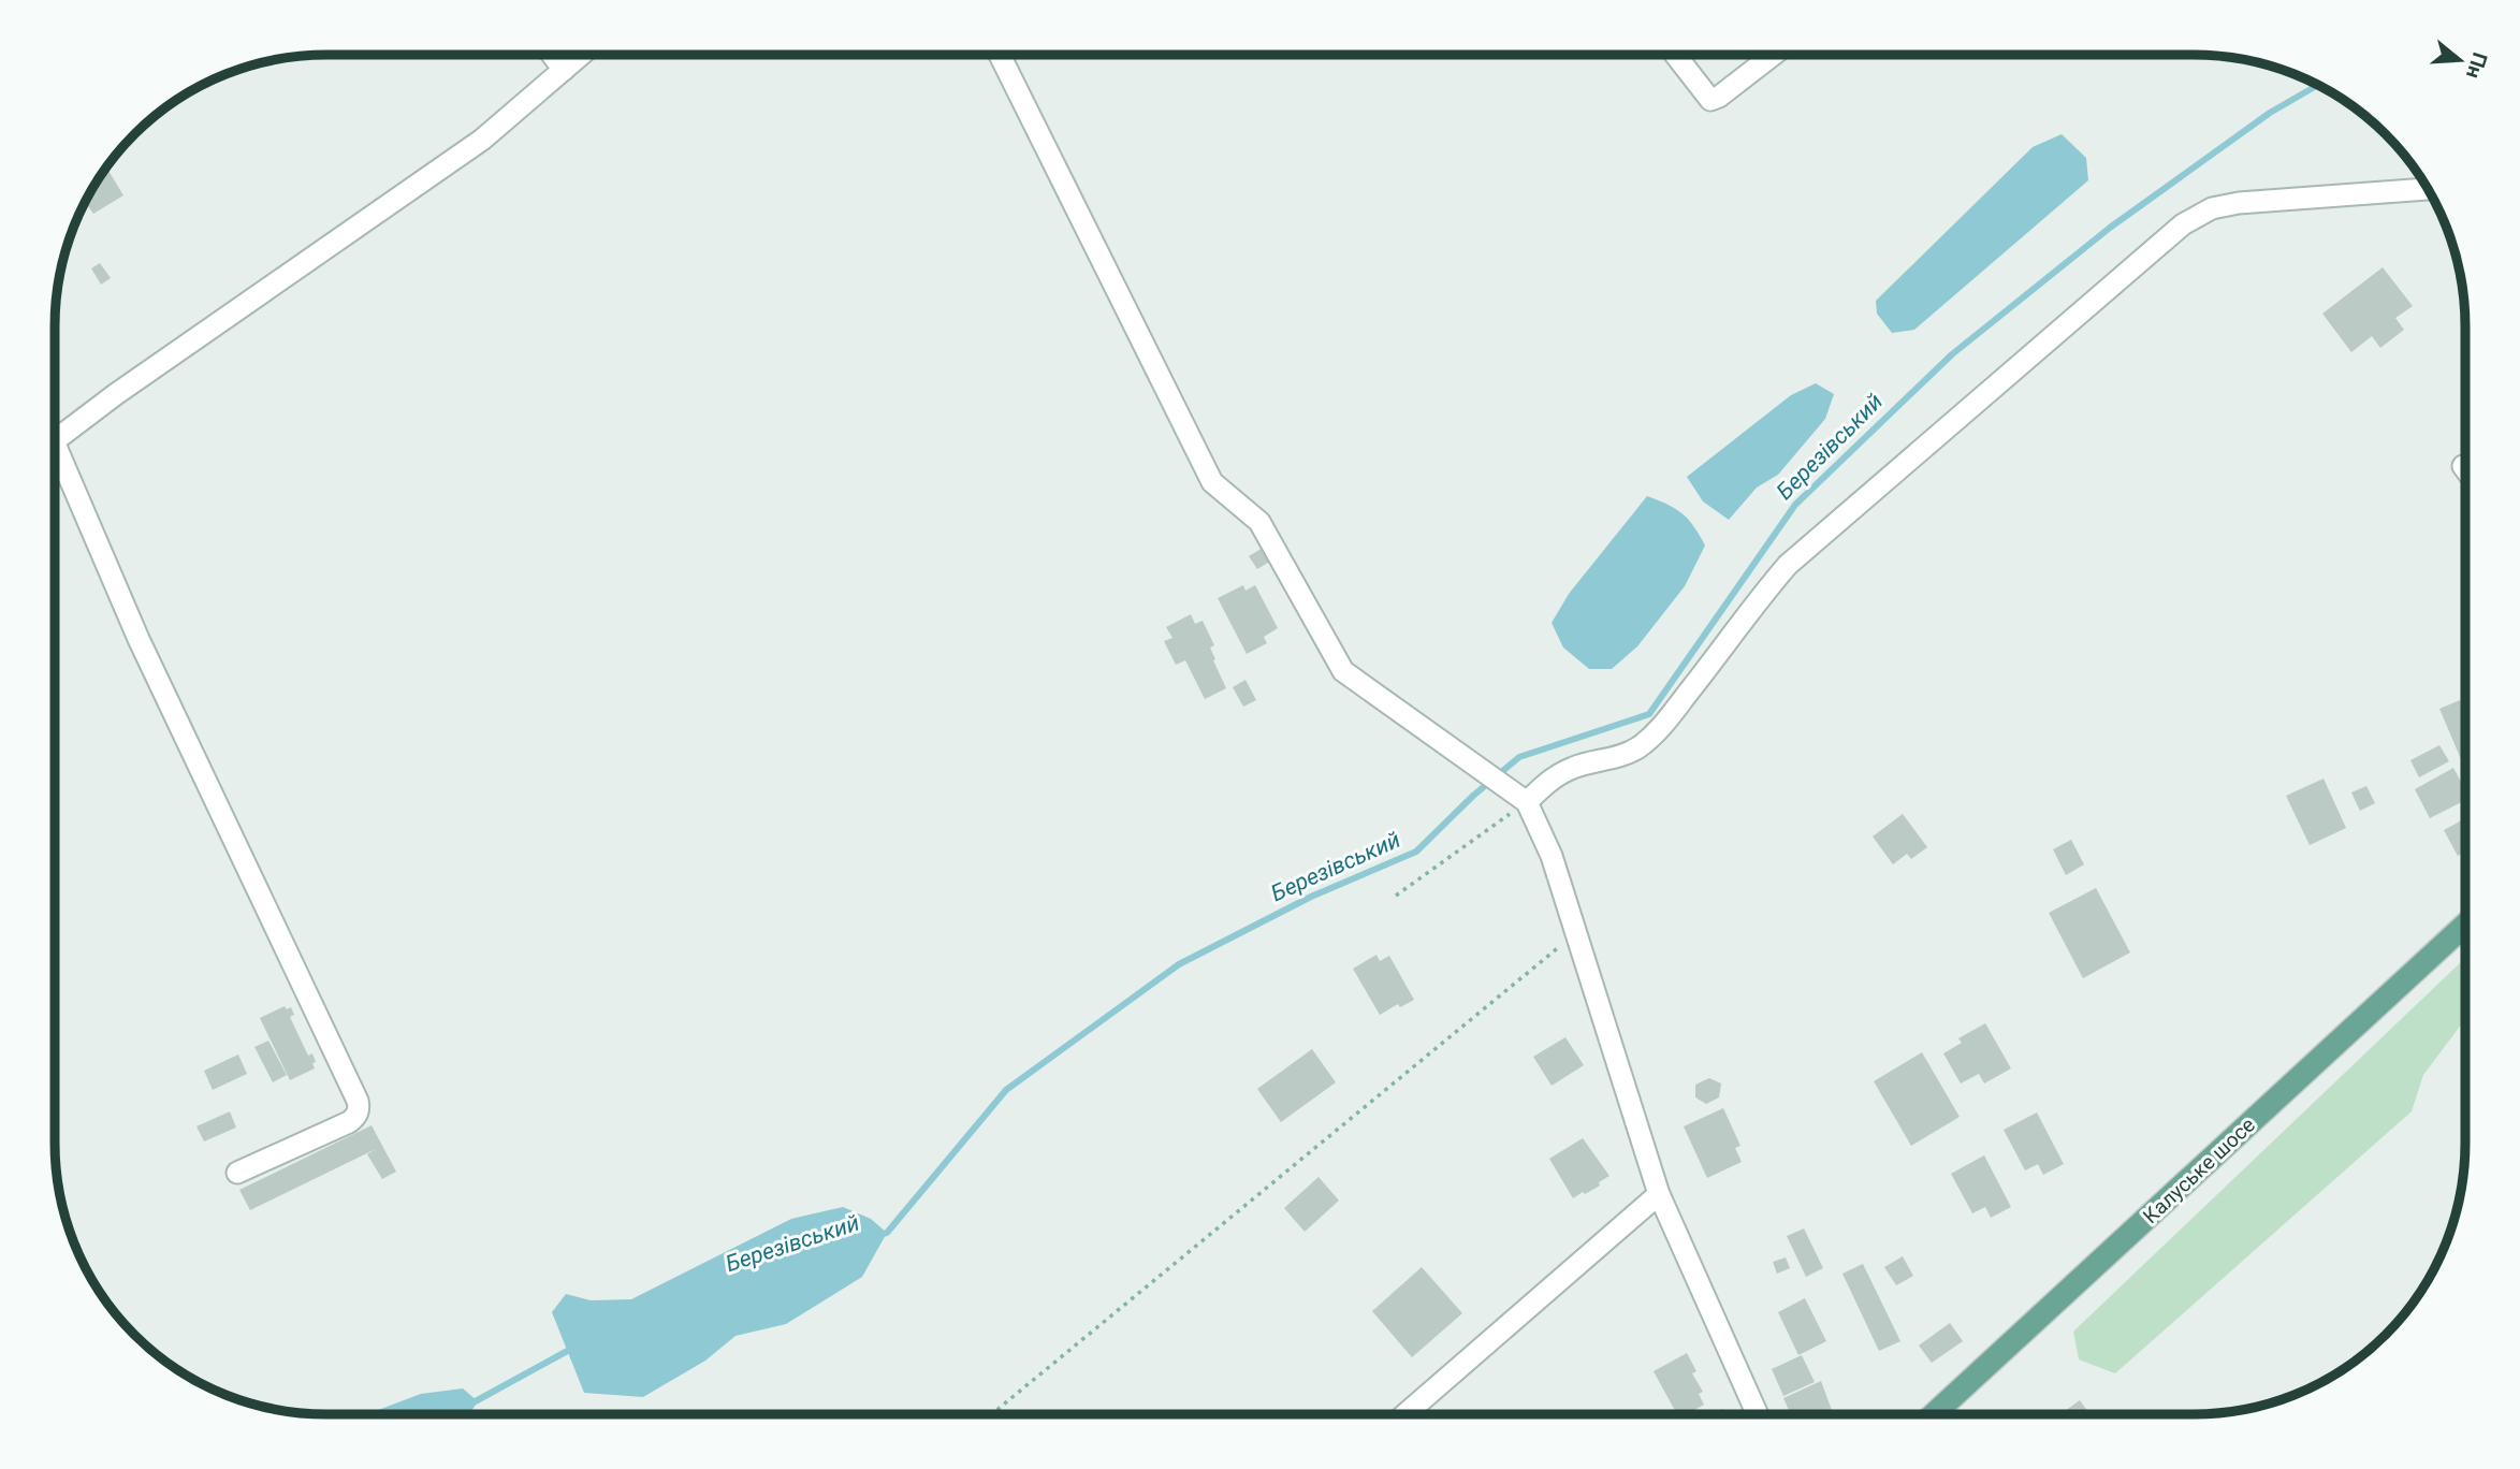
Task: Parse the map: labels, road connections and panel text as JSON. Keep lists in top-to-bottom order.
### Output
{
  "streets": {
    "main road": ["Калуське шосе"]
  },
  "water": ["Березівський"],
  "north": "right"
}
